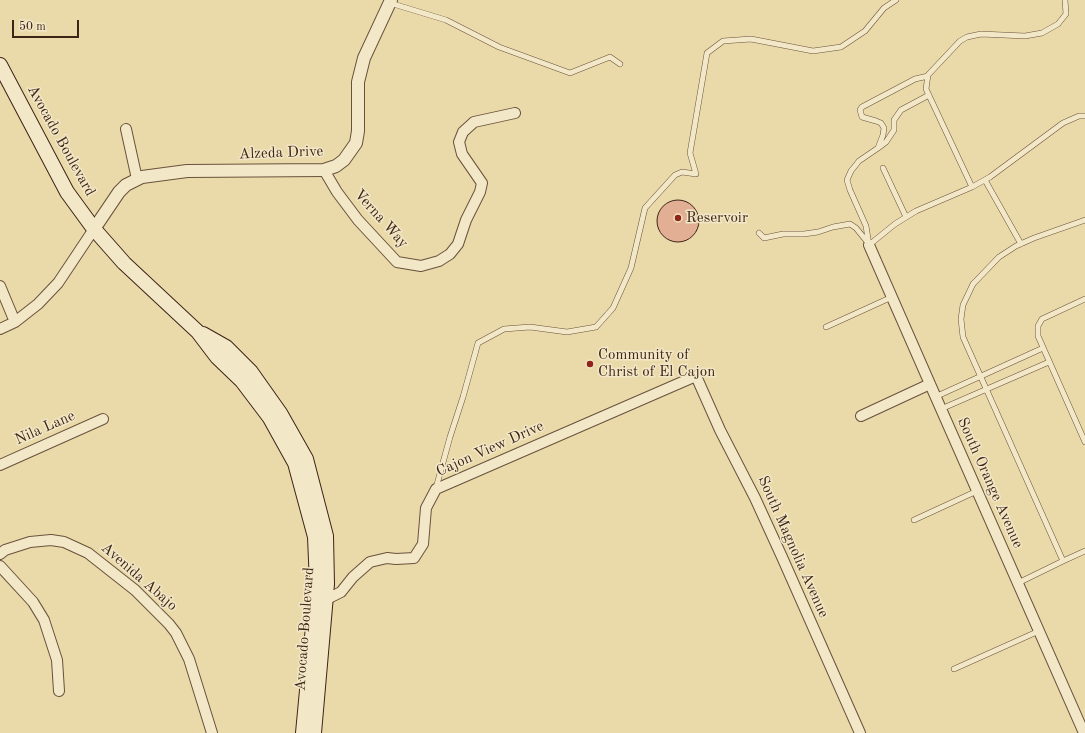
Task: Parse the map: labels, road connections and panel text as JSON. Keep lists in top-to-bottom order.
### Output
{
  "streets": {
    "main road": ["Avocado Boulevard"],
    "street": [
      "Alzeda Drive",
      "Verna Way",
      "Nila Lane",
      "Cajon View Drive",
      "South Orange Avenue",
      "South Magnolia Avenue",
      "Avenida Abajo"
    ]
  },
  "crossings": [
    ["Avocado Boulevard", "Alzeda Drive"],
    ["Avocado Boulevard", "Cajon View Drive"],
    ["Alzeda Drive", "Verna Way"],
    ["Cajon View Drive", "South Magnolia Avenue"]
  ],
  "places": ["Reservoir", "Community of Christ of El Cajon"],
  "scale_bar": "50 m"
}
